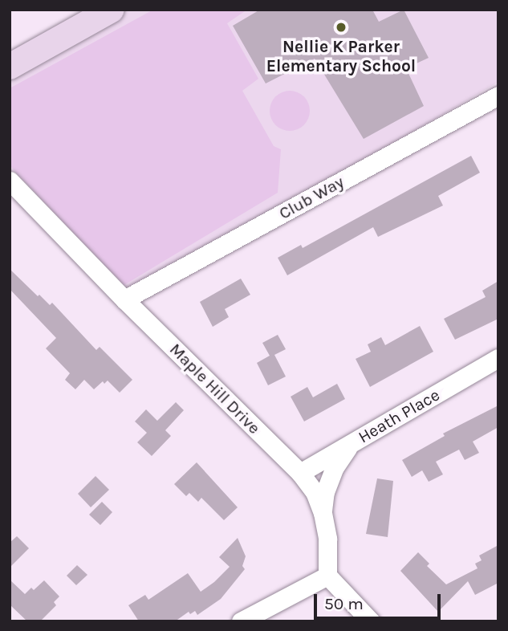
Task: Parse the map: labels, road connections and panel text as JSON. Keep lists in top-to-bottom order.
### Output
{
  "streets": {
    "street": ["Club Way", "Maple Hill Drive", "Heath Place"]
  },
  "crossings": [
    ["Club Way", "Maple Hill Drive"],
    ["Maple Hill Drive", "Heath Place"]
  ],
  "places": ["Nellie K Parker Elementary School"],
  "scale_bar": "50 m"
}
